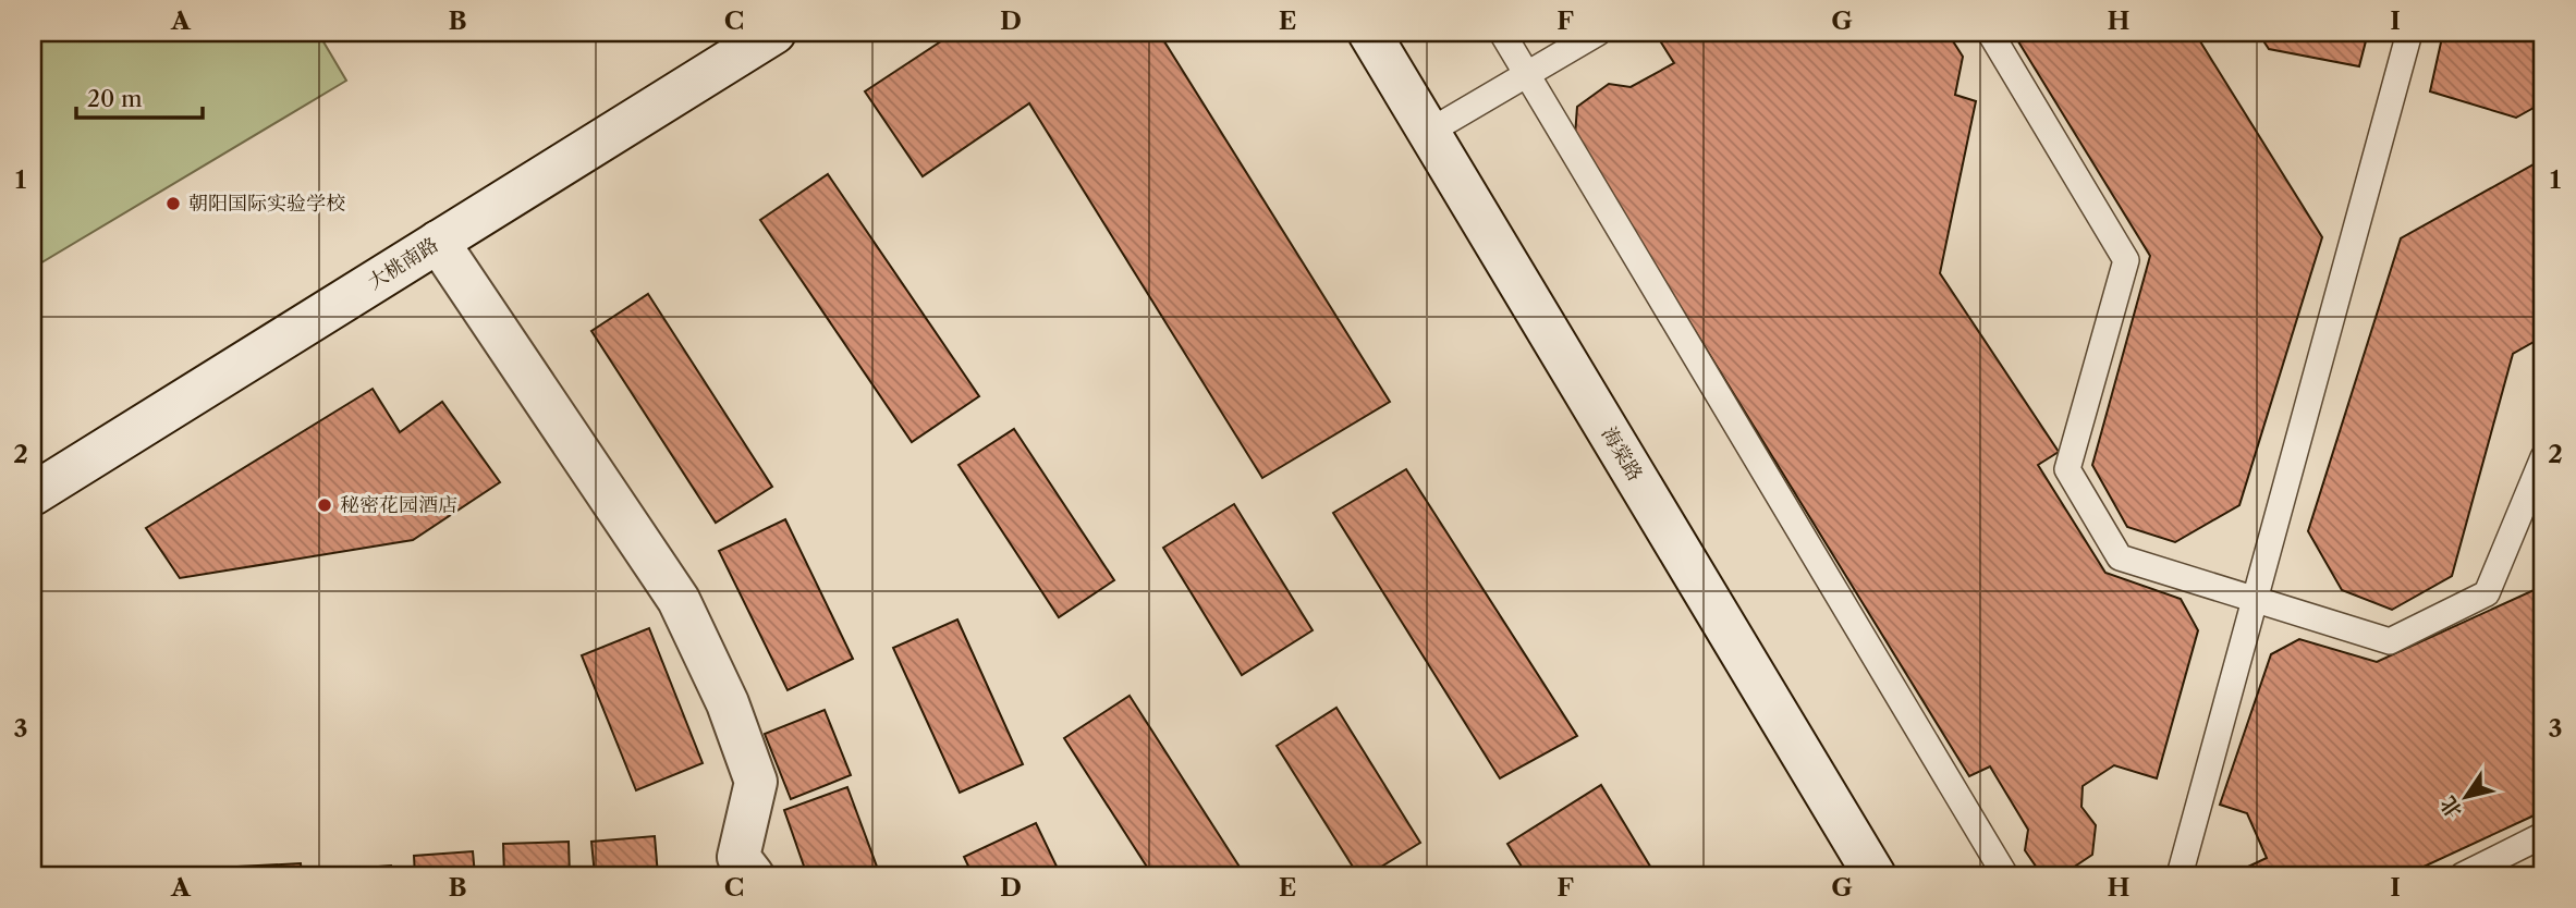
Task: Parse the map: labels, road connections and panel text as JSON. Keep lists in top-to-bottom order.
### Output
{
  "streets": {
    "street": ["大桃南路", "海棠路"]
  },
  "places": ["朝阳国际实验学校", "秘密花园酒店"],
  "scale_bar": "20 m",
  "north": "bottom left",
  "grid": {
    "columns": [
      "A",
      "B",
      "C",
      "D",
      "E",
      "F",
      "G",
      "H",
      "I"
    ],
    "rows": ["1", "2", "3"]
  }
}
